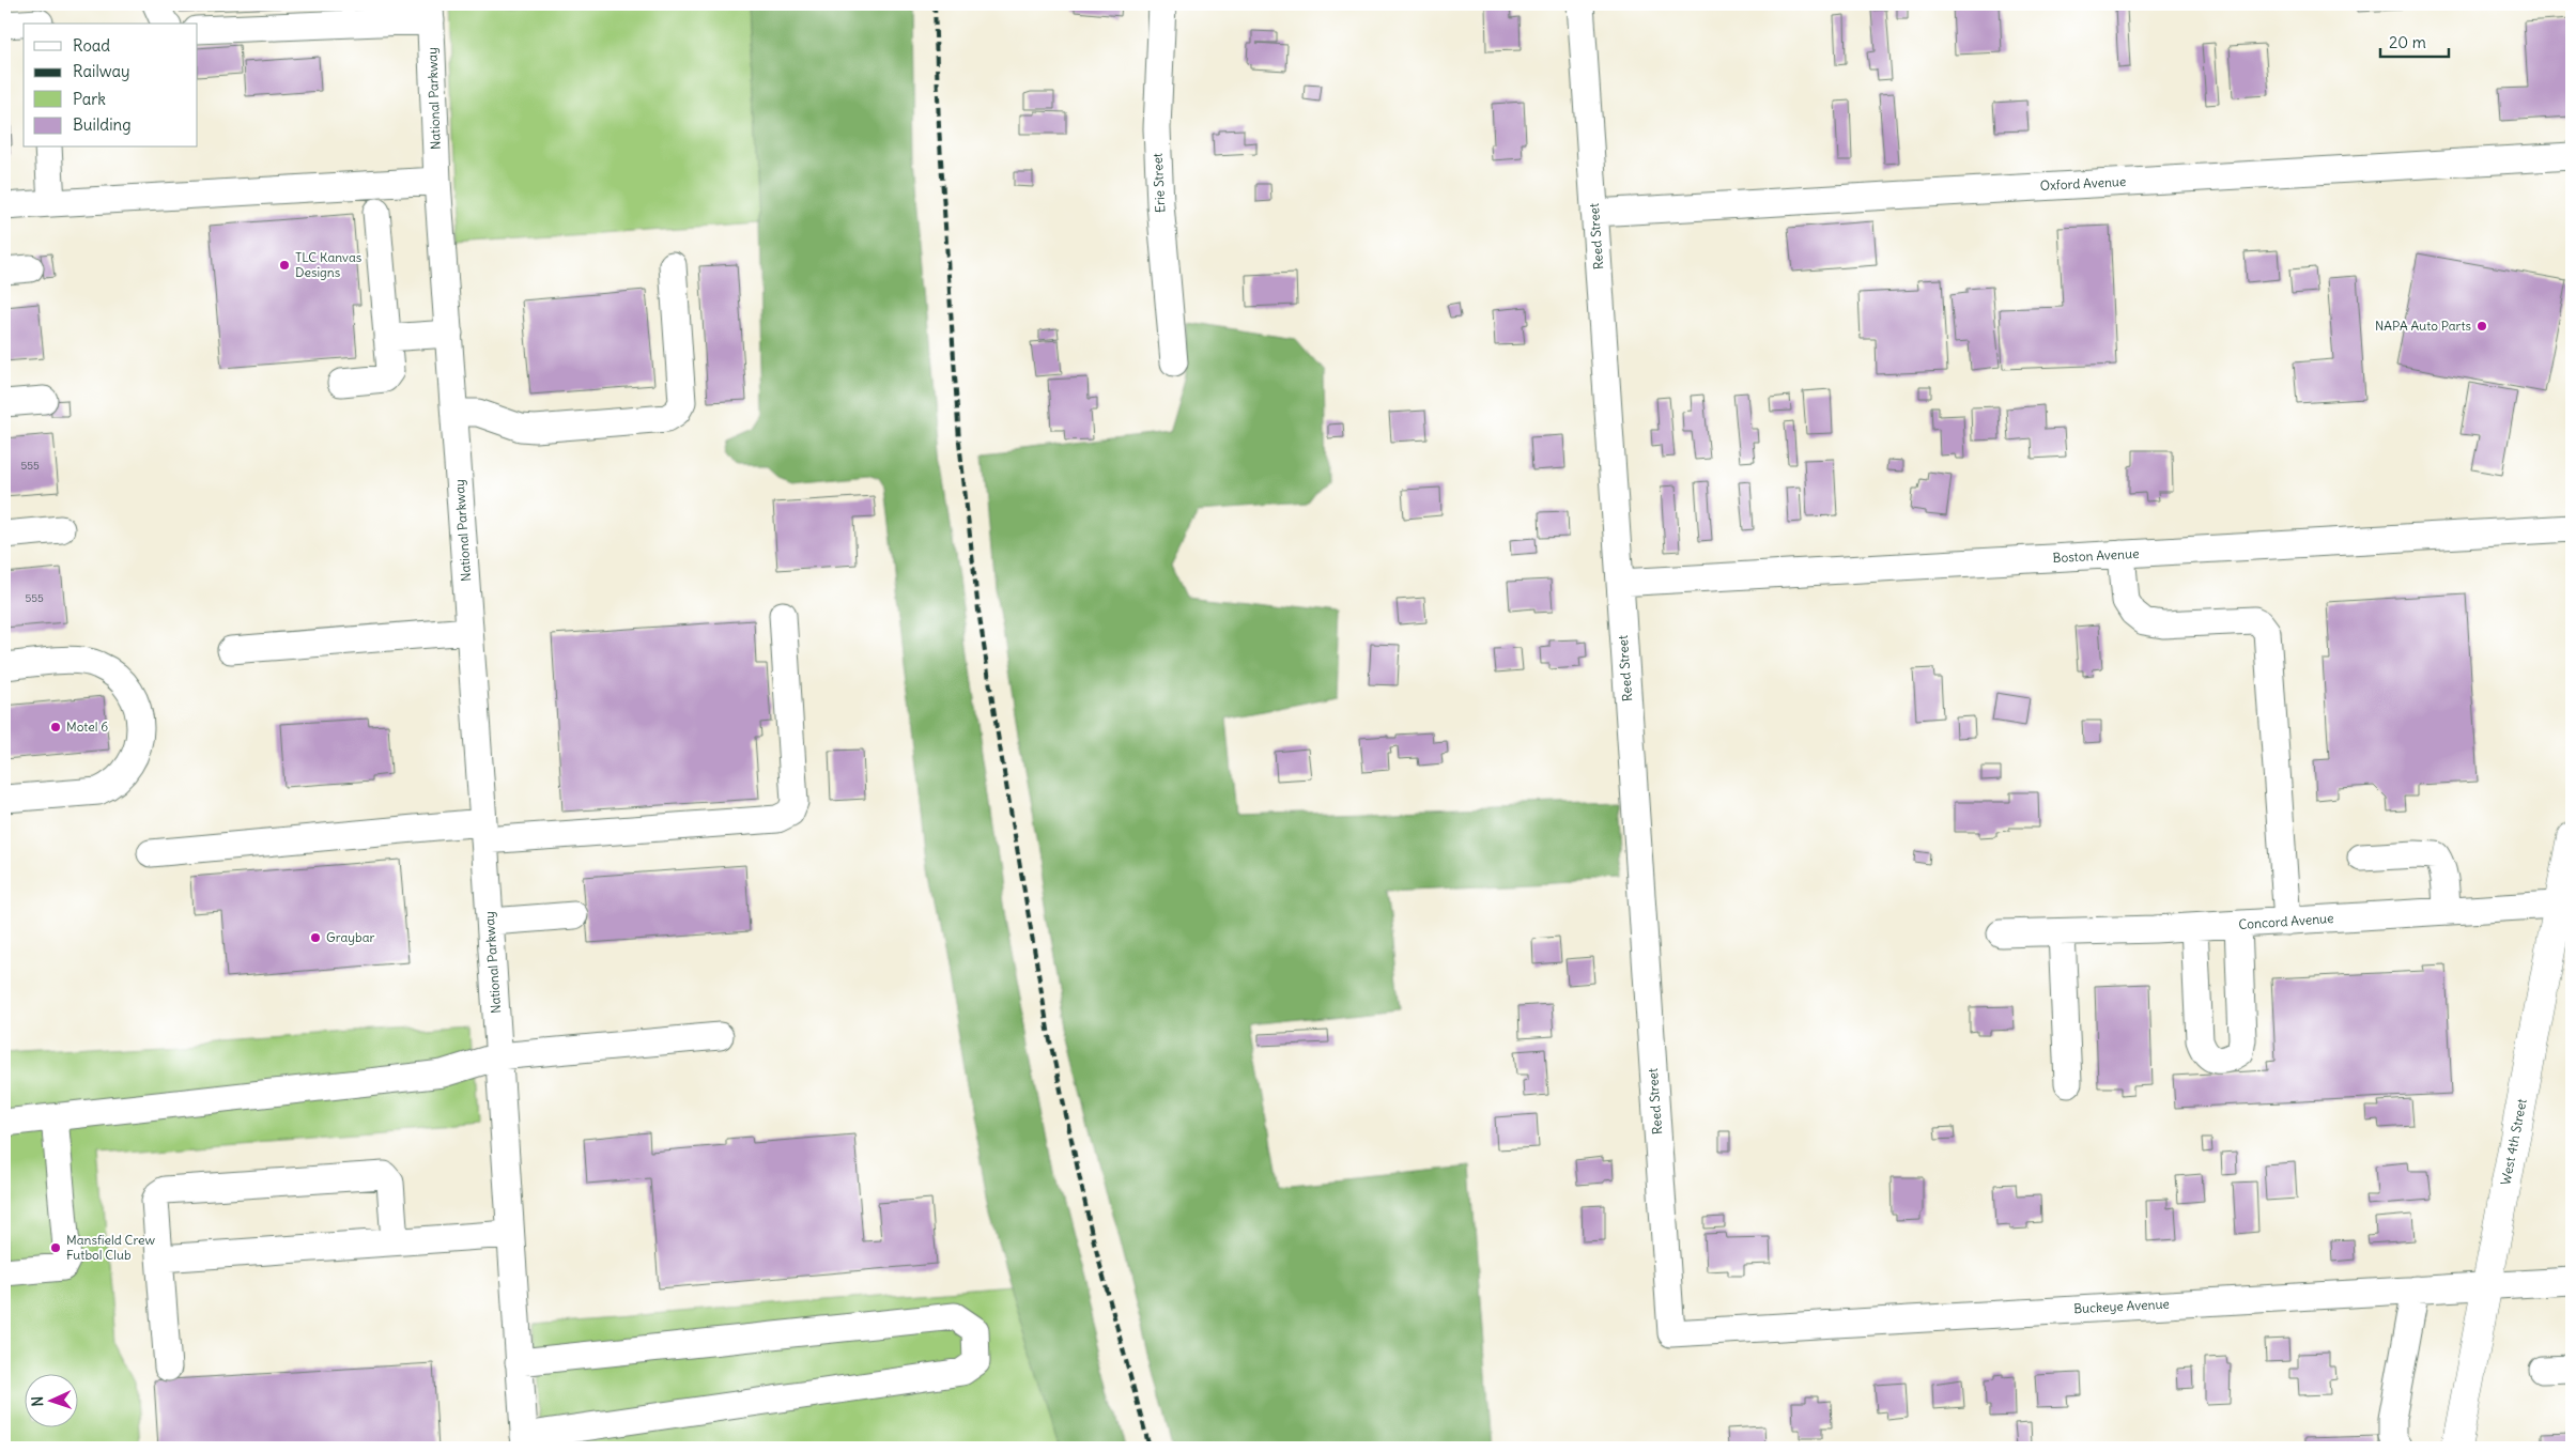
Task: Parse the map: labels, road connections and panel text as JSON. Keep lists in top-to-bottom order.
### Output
{
  "streets": {
    "main road": ["West 4th Street"],
    "street": [
      "National Parkway",
      "Erie Street",
      "Oxford Avenue",
      "Reed Street",
      "Boston Avenue",
      "Concord Avenue",
      "Buckeye Avenue"
    ]
  },
  "crossings": [
    ["Oxford Avenue", "Reed Street"],
    ["Reed Street", "Boston Avenue"],
    ["Reed Street", "Buckeye Avenue"],
    ["Concord Avenue", "West 4th Street"],
    ["West 4th Street", "Buckeye Avenue"]
  ],
  "places": [
    "TLC Kanvas Designs",
    "NAPA Auto Parts",
    "Motel 6",
    "Graybar",
    "Mansfield Crew Futbol Club"
  ],
  "house_numbers": ["555", "555"],
  "legend": [
    "Road",
    "Railway",
    "Park",
    "Building"
  ],
  "scale_bar": "20 m",
  "north": "left"
}
